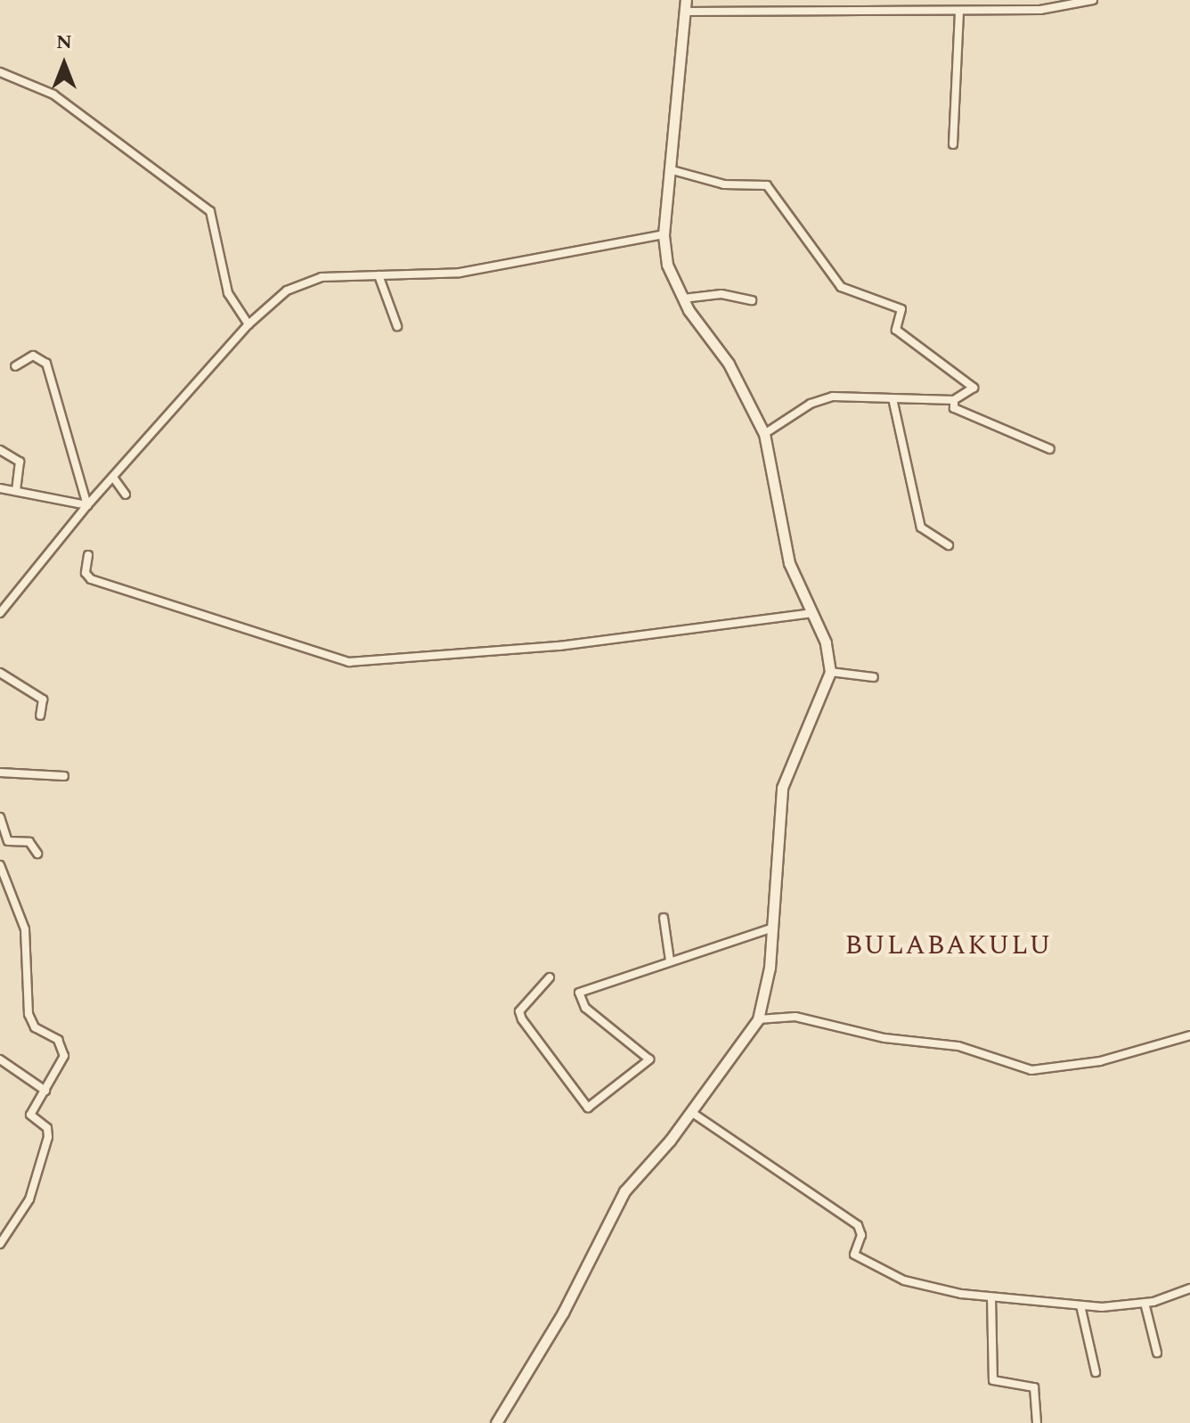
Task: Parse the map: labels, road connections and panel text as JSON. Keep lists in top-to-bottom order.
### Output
{
  "districts": ["BULABAKULU"],
  "north": "top"
}
